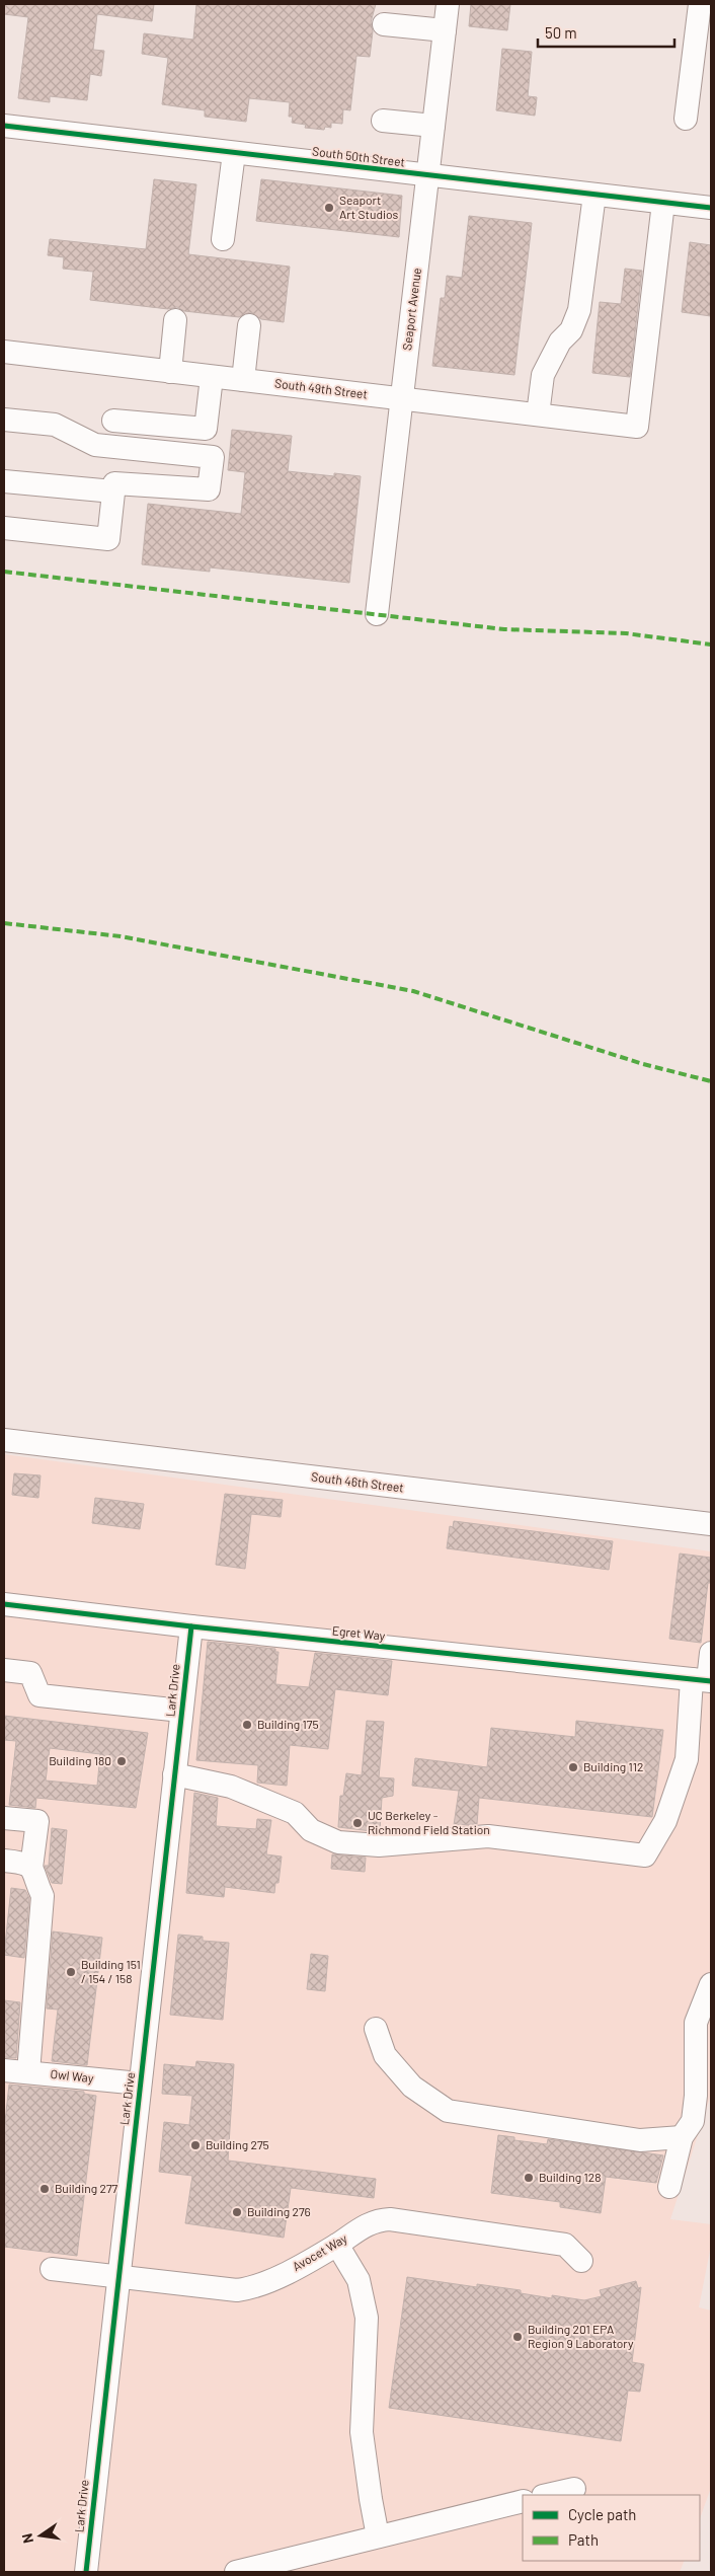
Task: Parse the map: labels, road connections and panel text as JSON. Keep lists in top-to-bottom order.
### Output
{
  "streets": {
    "street": [
      "South 50th Street",
      "Seaport Avenue",
      "South 49th Street",
      "South 46th Street",
      "Egret Way",
      "Lark Drive",
      "Owl Way",
      "Avocet Way"
    ]
  },
  "crossings": [
    ["South 50th Street", "Seaport Avenue"],
    ["South 50th Street", "South 49th Street"],
    ["Seaport Avenue", "South 49th Street"],
    ["Egret Way", "Lark Drive"],
    ["Lark Drive", "Owl Way"],
    ["Lark Drive", "Avocet Way"]
  ],
  "places": [
    "Seaport Art Studios",
    "Building 175",
    "Building 180",
    "Building 112",
    "UC Berkeley - Richmond Field Station",
    "Building 151 / 154 / 158",
    "Building 275",
    "Building 128",
    "Building 277",
    "Building 276",
    "Building 201 EPA Region 9 Laboratory"
  ],
  "legend": ["Cycle path", "Path"],
  "scale_bar": "50 m",
  "north": "left"
}
